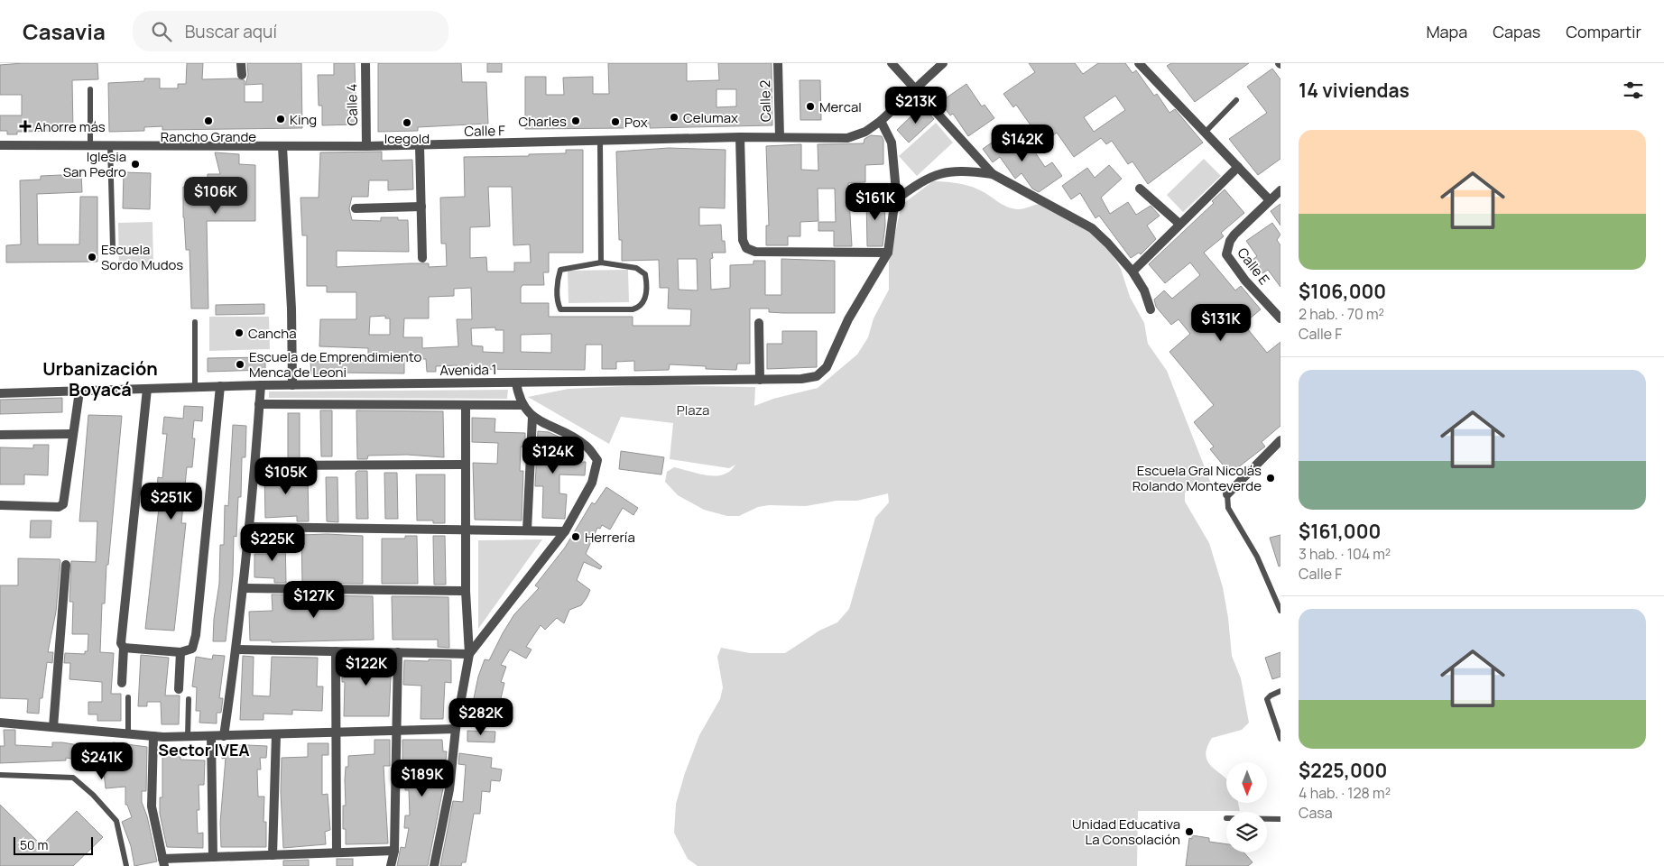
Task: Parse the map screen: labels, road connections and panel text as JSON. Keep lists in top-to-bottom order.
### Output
{
  "streets": {
    "street": [
      "Calle 2",
      "Calle 4",
      "Calle F",
      "Calle E",
      "Avenida 1"
    ]
  },
  "crossings": [
    ["Calle 2", "Calle F"],
    ["Calle 4", "Calle F"]
  ],
  "districts": ["Urbanización Boyacá", "Sector IVEA"],
  "parks": ["Plaza"],
  "places": {
    "other": [
      "Mercal",
      "Celumax",
      "King",
      "Rancho Grande",
      "Charles",
      "Pox",
      "Icegold",
      "Iglesia San Pedro",
      "Escuela Sordo Mudos",
      "Cancha",
      "Escuela de Emprendimiento Menca de Leoni",
      "Escuela Gral Nicolás Rolando Monteverde",
      "Herrería",
      "Unidad Educativa La Consolación"
    ],
    "health": ["Ahorre más"]
  },
  "scale_bar": "50 m",
  "north": "bottom",
  "page": {
    "header": "Casavia",
    "search": "Buscar aquí",
    "nav": ["Mapa", "Capas", "Compartir"],
    "heading": "14 viviendas",
    "price": [
      "$213K",
      "$142K",
      "$106K",
      "$161K",
      "$131K",
      "$124K",
      "$105K",
      "$251K",
      "$225K",
      "$127K",
      "$122K",
      "$282K",
      "$241K",
      "$189K"
    ],
    "list": [
      {
        "name": "$106,000",
        "note": "2 hab. · 70 m² · Calle F"
      },
      {
        "name": "$161,000",
        "note": "3 hab. · 104 m² · Calle F"
      },
      {
        "name": "$225,000",
        "note": "4 hab. · 128 m² · Casa"
      }
    ],
    "scale": "50 m"
  }
}
